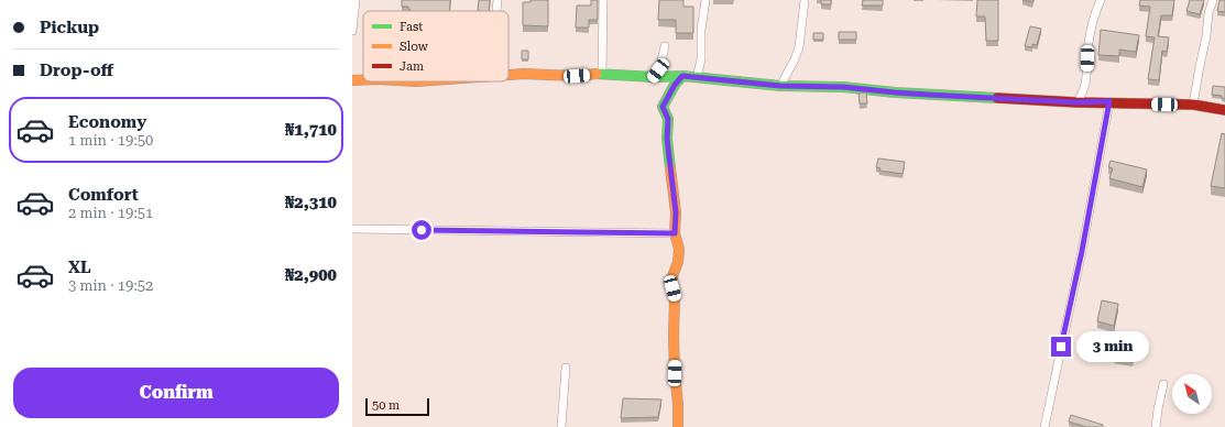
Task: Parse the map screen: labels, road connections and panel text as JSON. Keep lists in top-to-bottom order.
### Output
{
  "legend": ["Fast", "Slow", "Jam"],
  "scale_bar": "50 m",
  "north": "top left",
  "page": {
    "banner": ["Pickup", "Drop-off"],
    "list": [
      {
        "name": "Economy",
        "note": "1 min · 19:50",
        "value": "₦1,710"
      },
      {
        "name": "Comfort",
        "note": "2 min · 19:51",
        "value": "₦2,310"
      },
      {
        "name": "XL",
        "note": "3 min · 19:52",
        "value": "₦2,900"
      }
    ],
    "bubble": "3 min",
    "buttons": "Confirm",
    "scale": "50 m"
  }
}
